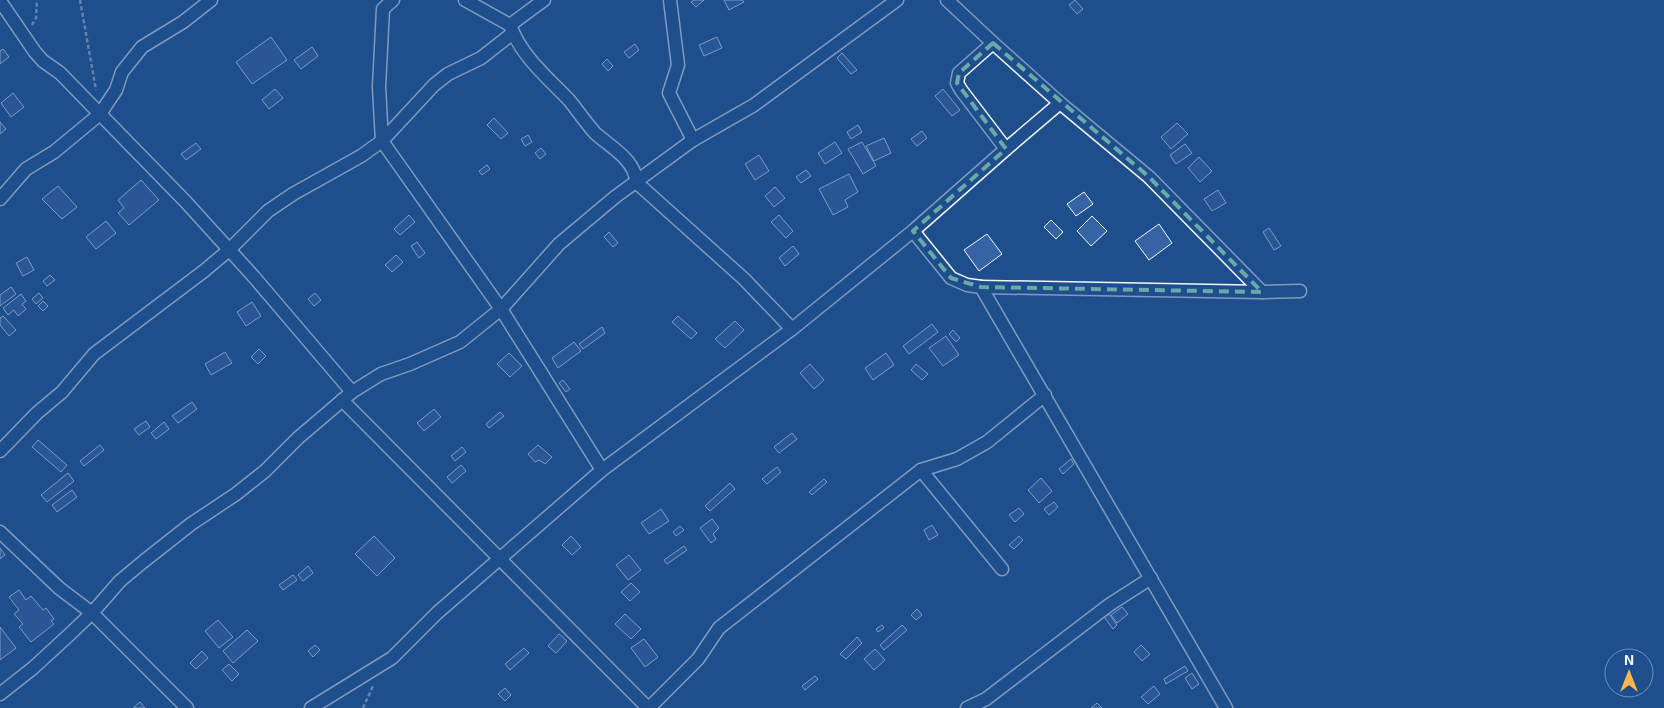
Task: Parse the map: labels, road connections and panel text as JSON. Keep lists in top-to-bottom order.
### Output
{
  "north": "top"
}
